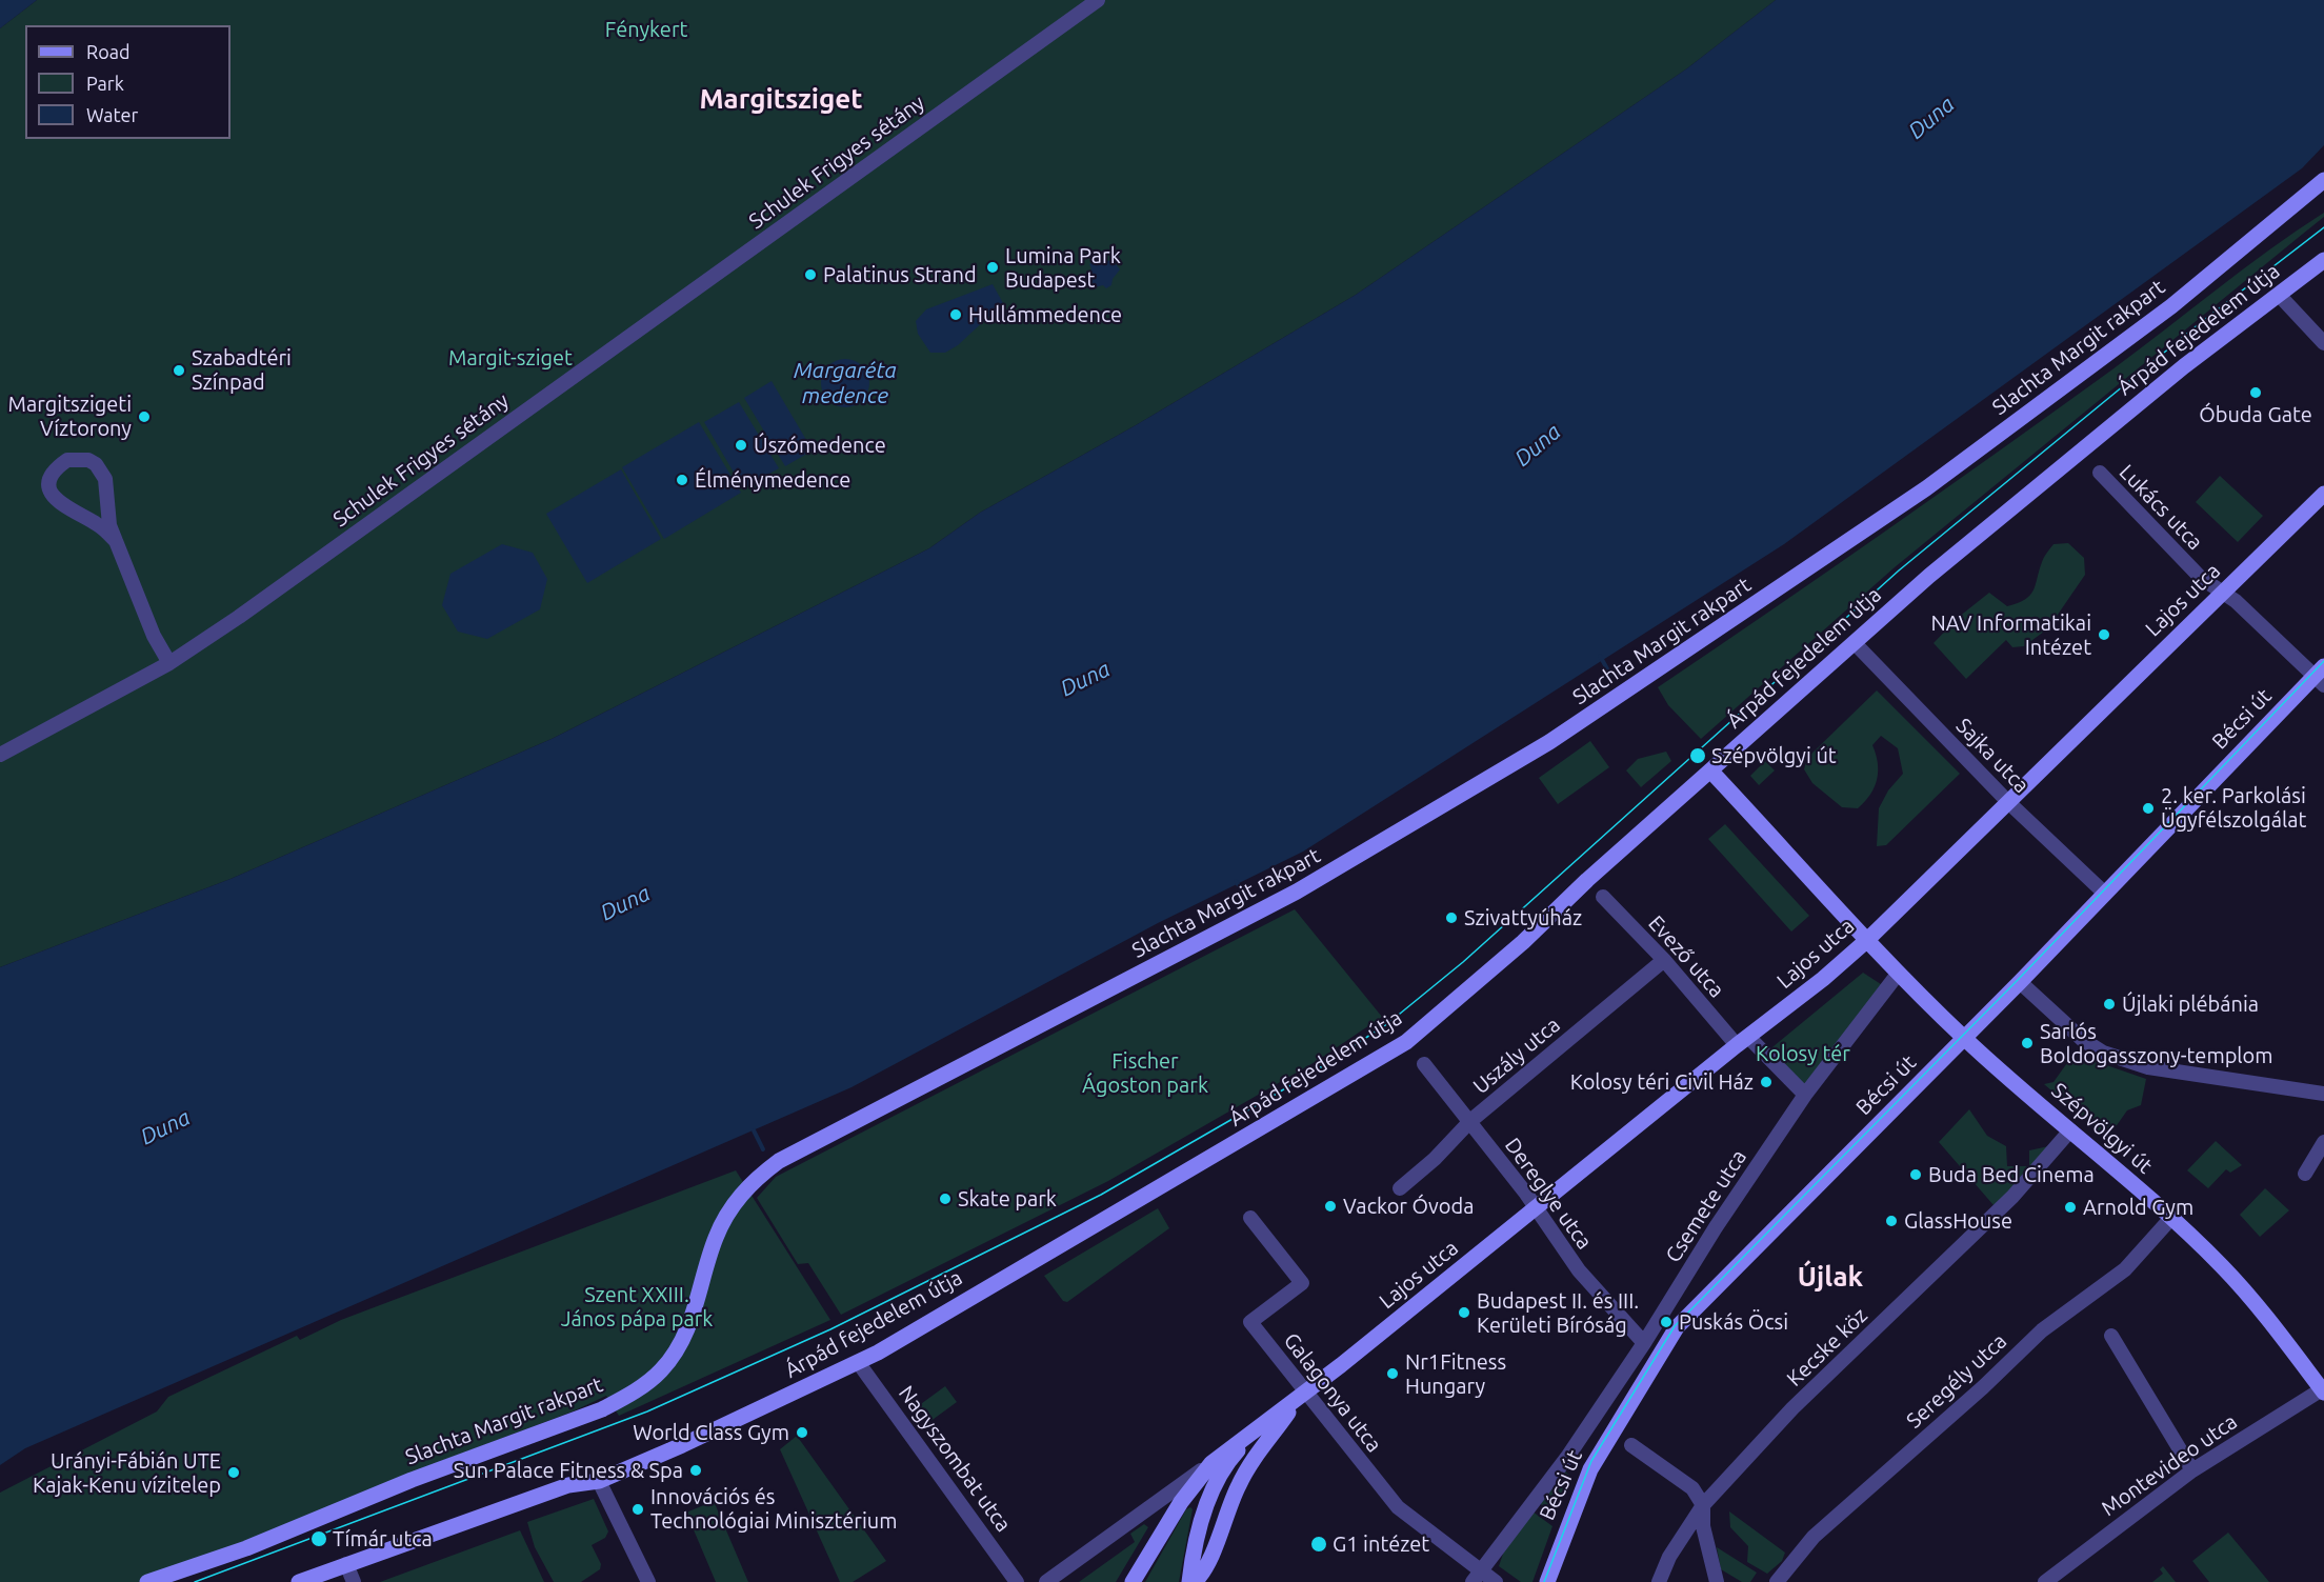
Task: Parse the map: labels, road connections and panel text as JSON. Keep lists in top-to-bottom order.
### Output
{
  "streets": {
    "main road": [
      "Árpád fejedelem útja",
      "Slachta Margit rakpart",
      "Lajos utca",
      "Bécsi út",
      "Szépvölgyi út"
    ],
    "street": [
      "Schulek Frigyes sétány",
      "Lukács utca",
      "Sajka utca",
      "Evező utca",
      "Uszály utca",
      "Dereglye utca",
      "Csemete utca",
      "Kecske köz",
      "Seregély utca",
      "Galagonya utca",
      "Nagyszombat utca",
      "Montevideo utca"
    ]
  },
  "crossings": [
    ["Árpád fejedelem útja", "Sajka utca"],
    ["Árpád fejedelem útja", "Szépvölgyi út"],
    ["Árpád fejedelem útja", "Nagyszombat utca"],
    ["Lukács utca", "Lajos utca"],
    ["Lukács utca", "Bécsi út"],
    ["Lajos utca", "Sajka utca"],
    ["Lajos utca", "Evező utca"],
    ["Lajos utca", "Szépvölgyi út"],
    ["Lajos utca", "Dereglye utca"],
    ["Lajos utca", "Galagonya utca"],
    ["Bécsi út", "Sajka utca"],
    ["Bécsi út", "Szépvölgyi út"],
    ["Evező utca", "Uszály utca"],
    ["Uszály utca", "Dereglye utca"],
    ["Szépvölgyi út", "Kecske köz"],
    ["Szépvölgyi út", "Seregély utca"],
    ["Szépvölgyi út", "Montevideo utca"],
    ["Dereglye utca", "Csemete utca"],
    ["Csemete utca", "Galagonya utca"]
  ],
  "districts": ["Margitsziget", "Újlak"],
  "water": ["Duna", "Margaréta medence"],
  "parks": [
    "Fénykert",
    "Margit-sziget",
    "Kolosy tér",
    "Fischer Ágoston park",
    "Szent XXIII. János pápa park"
  ],
  "places": [
    "Lumina Park Budapest",
    "Palatinus Strand",
    "Hullámmedence",
    "Szabadtéri Színpad",
    "Óbuda Gate",
    "Margitszigeti Víztorony",
    "Úszómedence",
    "Élménymedence",
    "NAV Informatikai Intézet",
    "Szépvölgyi út",
    "2. ker. Parkolási Ügyfélszolgálat",
    "Szivattyúház",
    "Újlaki plébánia",
    "Sarlós Boldogasszony-templom",
    "Kolosy téri Civil Ház",
    "Buda Bed Cinema",
    "Skate park",
    "Vackor Óvoda",
    "Arnold Gym",
    "GlassHouse",
    "Budapest II. és III. Kerületi Bíróság",
    "Puskás Öcsi",
    "Nr1Fitness Hungary",
    "World Class Gym",
    "Sun Palace Fitness & Spa",
    "Urányi-Fábián UTE Kajak-Kenu vízitelep",
    "Innovációs és Technológiai Minisztérium",
    "Tímár utca",
    "G1 intézet"
  ],
  "legend": ["Road", "Park", "Water"]
}
